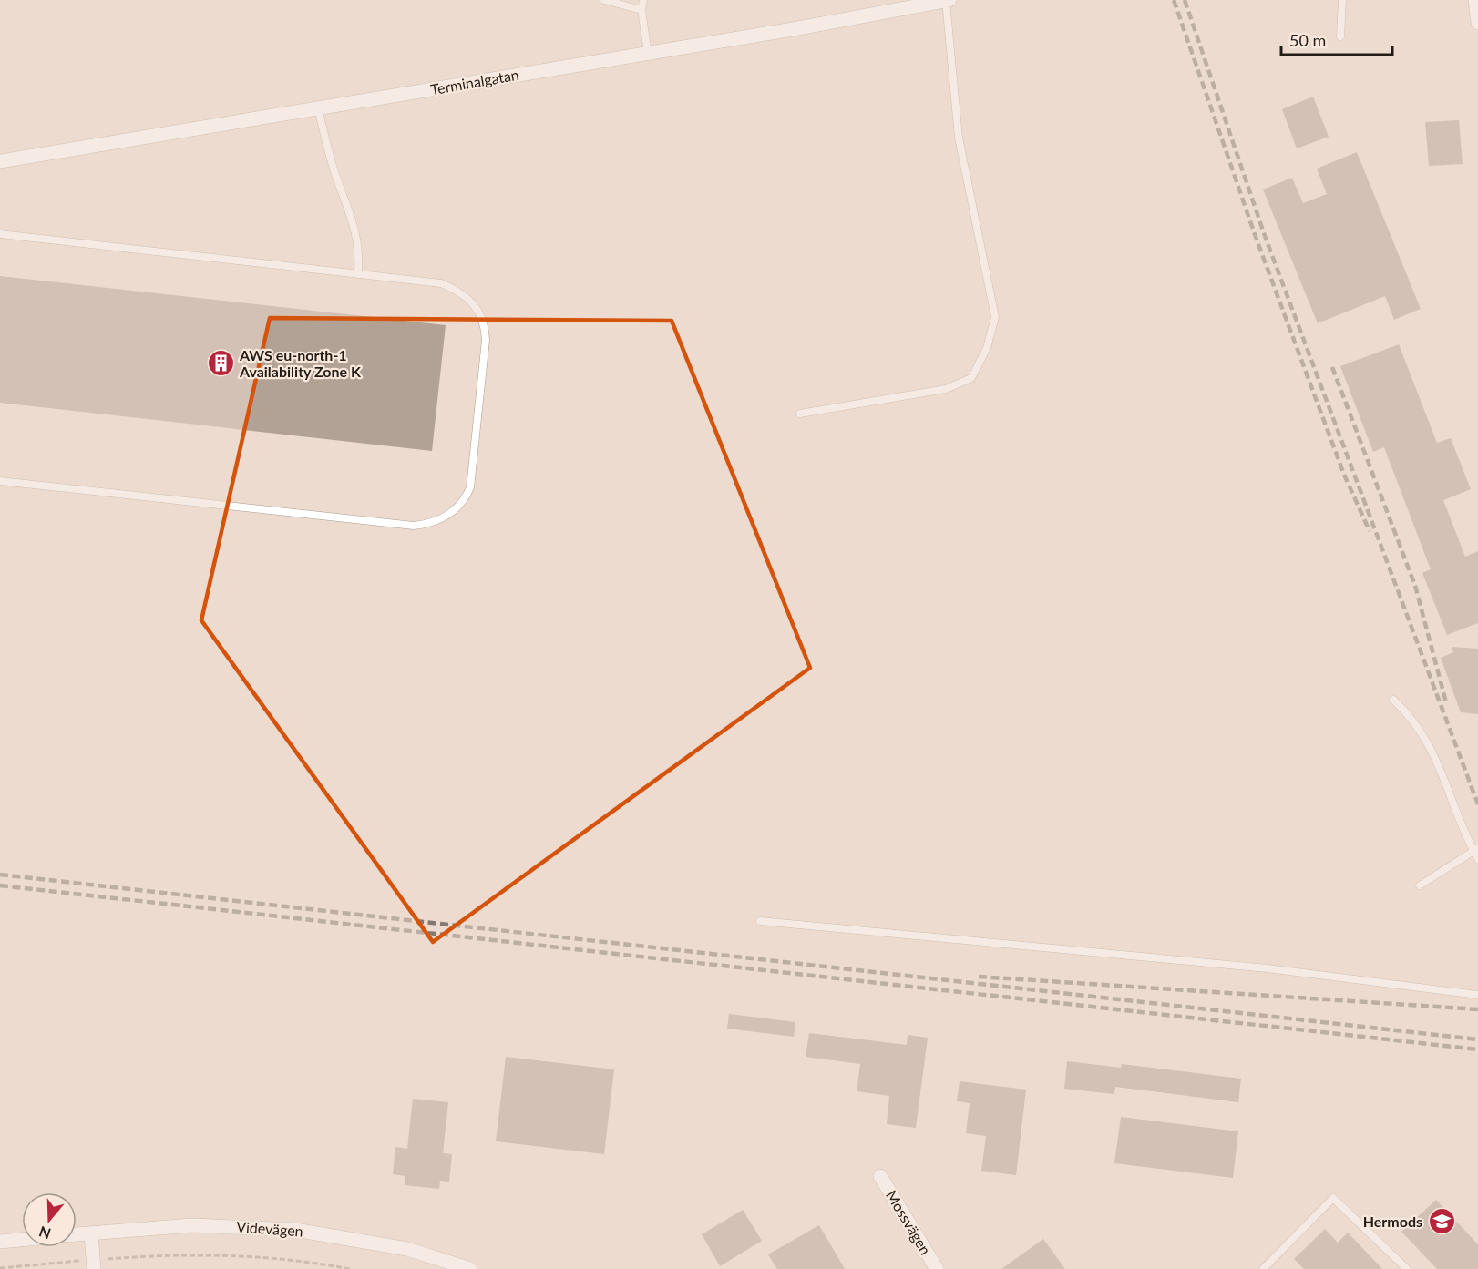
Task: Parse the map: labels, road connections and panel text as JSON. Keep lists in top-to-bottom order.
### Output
{
  "streets": {
    "street": ["Terminalgatan", "Mossvägen", "Videvägen"]
  },
  "places": {
    "building": ["AWS eu-north-1 Availability Zone K"],
    "school or university": ["Hermods"]
  },
  "scale_bar": "50 m",
  "north": "bottom"
}
